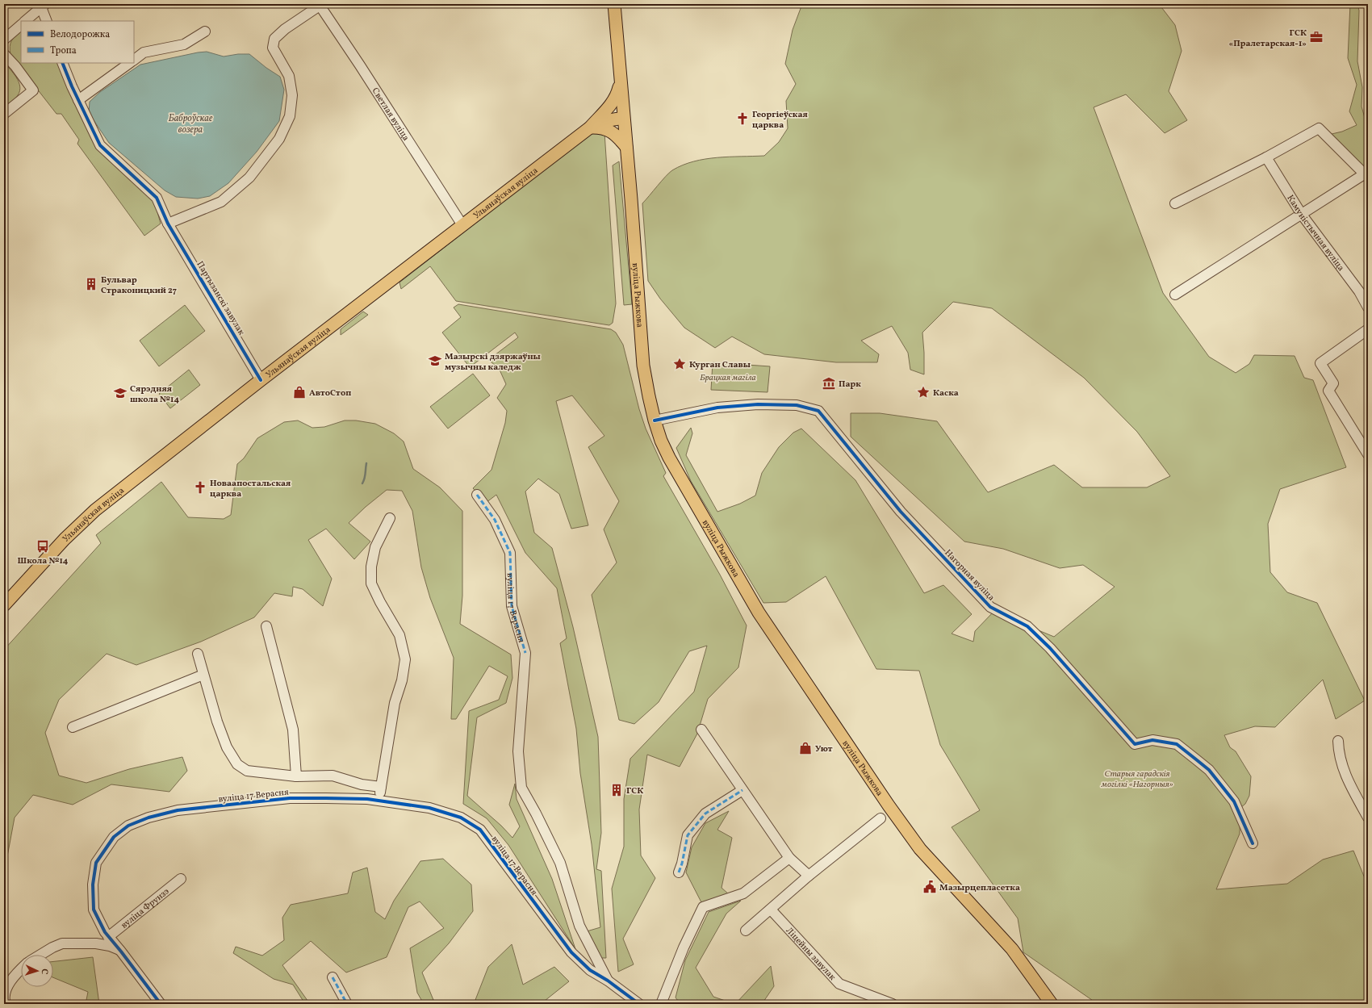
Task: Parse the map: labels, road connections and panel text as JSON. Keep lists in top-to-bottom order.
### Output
{
  "streets": {
    "main road": ["Ульянаўская вуліца", "вуліца Рыжкова"],
    "street": [
      "Светлая вуліца",
      "Камуністычная вуліца",
      "Партызанскі завулак",
      "Нагорная вуліца",
      "вуліца 17 Верасня",
      "вуліца Фрунзэ",
      "Ліцейны завулак"
    ]
  },
  "crossings": [
    ["Светлая вуліца", "Ульянаўская вуліца"],
    ["Ульянаўская вуліца", "вуліца Рыжкова"],
    ["Ульянаўская вуліца", "Партызанскі завулак"],
    ["вуліца Рыжкова", "Нагорная вуліца"],
    ["вуліца 17 Верасня", "вуліца Фрунзэ"]
  ],
  "water": ["Баброўскае возера"],
  "parks": ["Брацкая магіла", "Старыя гарадскія могілкі «Нагорныя»"],
  "places": {
    "office": ["ГСК «Пралетарская-1»"],
    "church": ["Георгіеўская царква", "Новаапостальская царква"],
    "building": ["Бульвар Страконицкий 27", "ГСК"],
    "school or university": ["Мазырскі дзяржаўны музычны каледж", "Сярэдняя школа №14"],
    "place": ["Курган Славы", "Каска"],
    "museum": ["Парк"],
    "shop": ["АвтоСтоп", "Уют"],
    "bus stop": ["Школа №14"],
    "public building": ["Мазырцепласетка"]
  },
  "legend": ["Велодорожка", "Тропа"],
  "north": "right"
}
